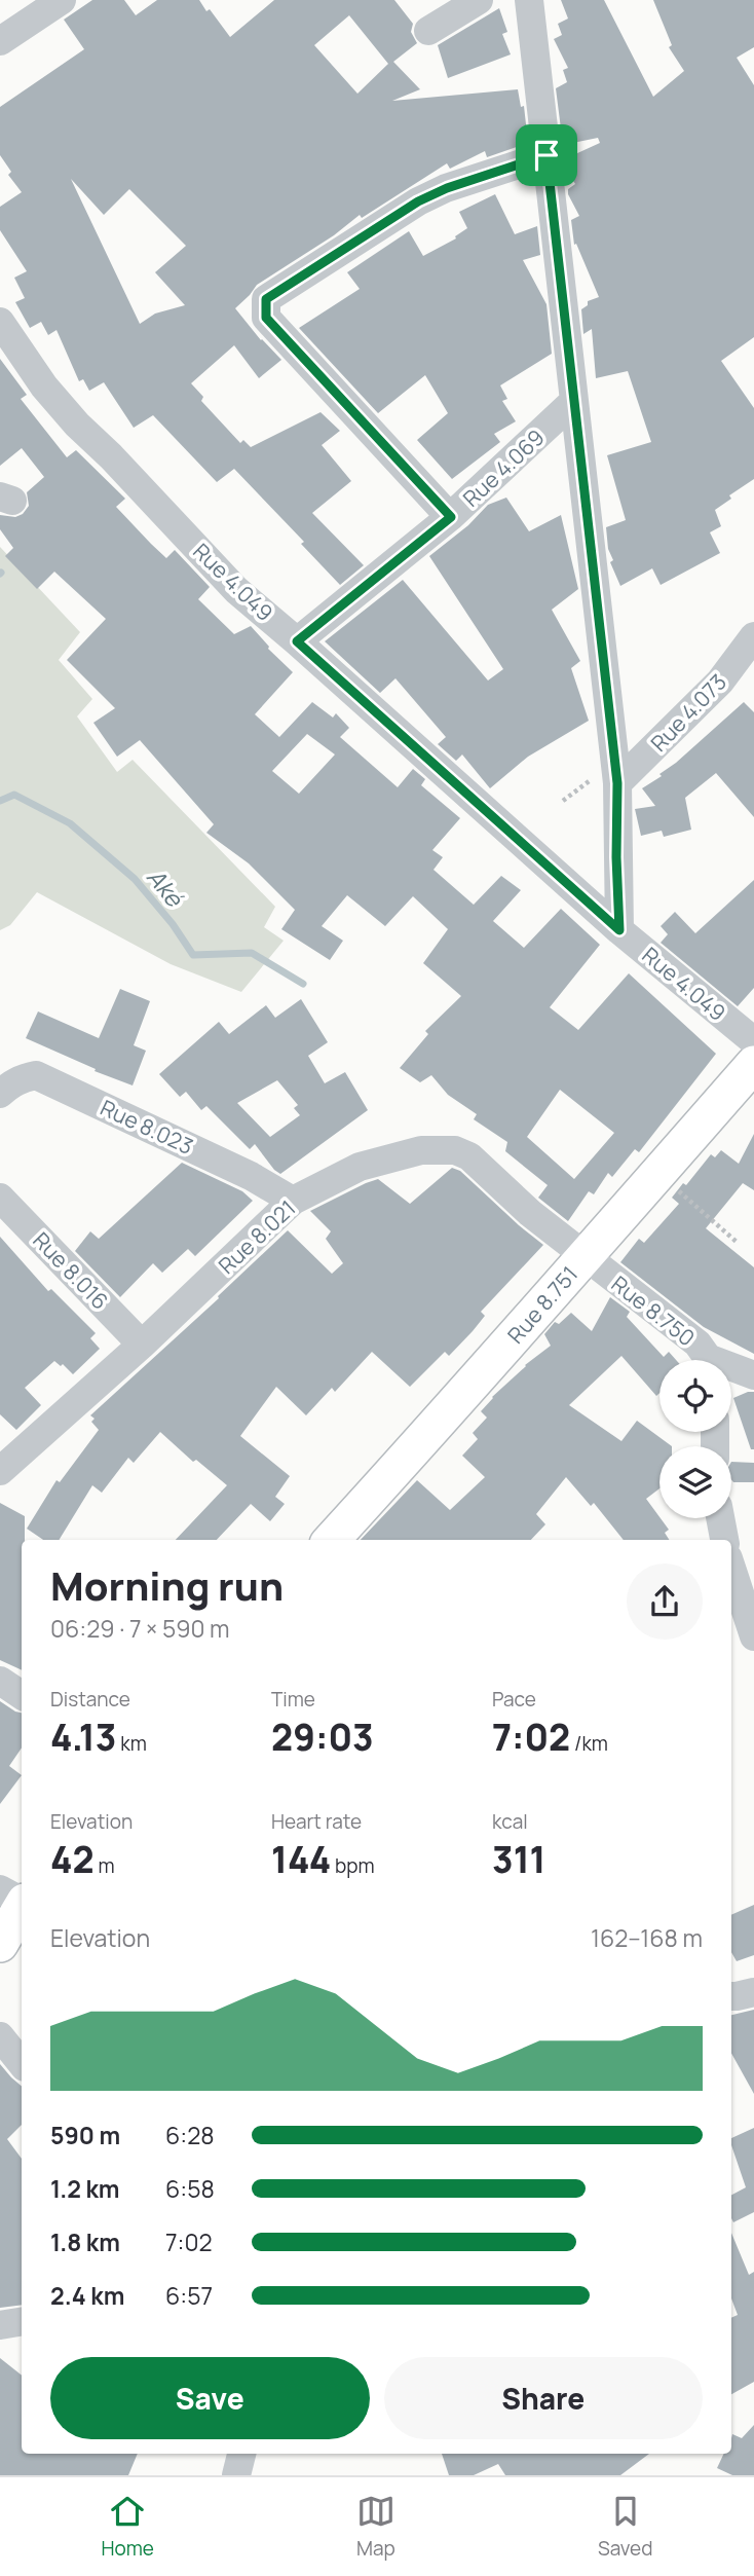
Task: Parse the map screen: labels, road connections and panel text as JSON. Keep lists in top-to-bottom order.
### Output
{
  "streets": {
    "main road": ["Rue 8.751"],
    "street": [
      "Rue 4.069",
      "Rue 4.049",
      "Rue 4.073",
      "Rue 8.023",
      "Rue 8.021",
      "Rue 8.016",
      "Rue 8.750"
    ]
  },
  "crossings": [
    ["Rue 4.069", "Rue 4.049"],
    ["Rue 8.023", "Rue 8.021"],
    ["Rue 8.021", "Rue 8.016"],
    ["Rue 8.021", "Rue 8.751"],
    ["Rue 8.021", "Rue 8.750"],
    ["Rue 8.751", "Rue 8.750"]
  ],
  "water": ["Aké"],
  "page": {
    "heading": ["Morning run", "06:29 · 7 × 590 m"],
    "stats": [
      ["Distance", "4.13 km"],
      ["Time", "29:03"],
      ["Pace", "7:02 /km"],
      ["Elevation", "42 m"],
      ["Heart rate", "144 bpm"],
      ["kcal", "311"]
    ],
    "chart": ["Elevation", "162–168 m"],
    "list": [
      {
        "name": "590 m",
        "note": "6:28"
      },
      {
        "name": "1.2 km",
        "note": "6:58"
      },
      {
        "name": "1.8 km",
        "note": "7:02"
      },
      {
        "name": "2.4 km",
        "note": "6:57"
      }
    ],
    "buttons": ["Save", "Share"],
    "tabs": ["Home", "Map", "Saved"]
  }
}
